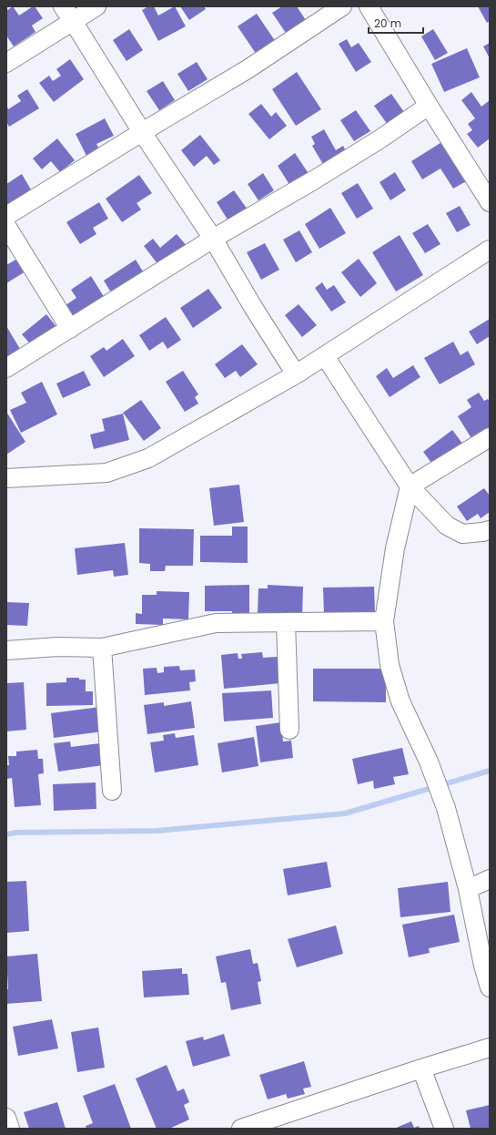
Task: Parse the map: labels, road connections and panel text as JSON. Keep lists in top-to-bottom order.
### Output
{
  "scale_bar": "20 m"
}
